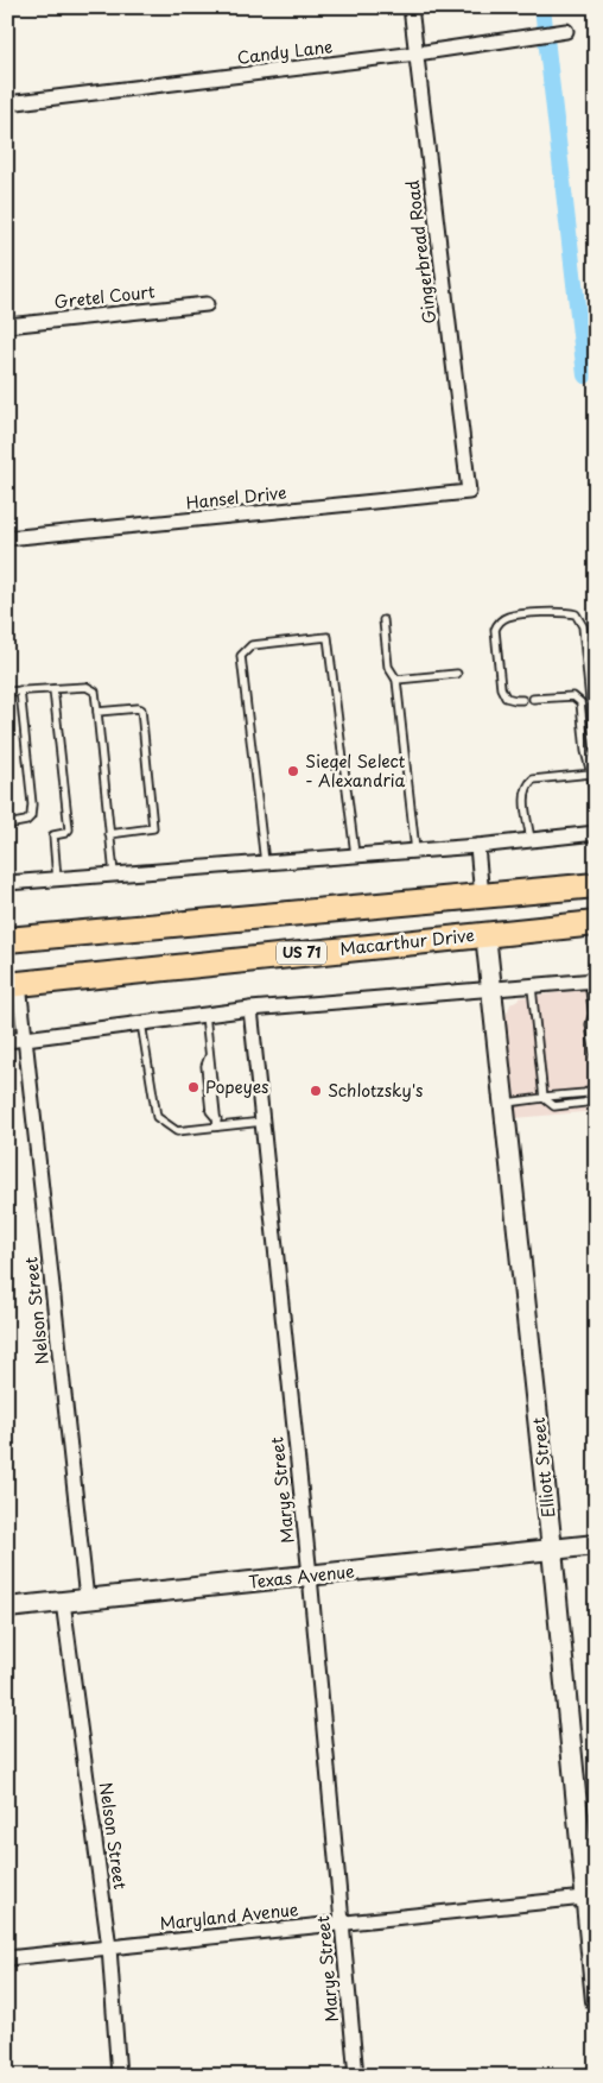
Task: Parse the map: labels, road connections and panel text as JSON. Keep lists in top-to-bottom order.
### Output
{
  "streets": {
    "highway": ["Macarthur Drive", "US 71"],
    "street": [
      "Candy Lane",
      "Gingerbread Road",
      "Gretel Court",
      "Hansel Drive",
      "Nelson Street",
      "Elliott Street",
      "Marye Street",
      "Texas Avenue",
      "Maryland Avenue"
    ]
  },
  "crossings": [
    ["Candy Lane", "Gingerbread Road"],
    ["Gingerbread Road", "Hansel Drive"],
    ["Macarthur Drive", "Nelson Street"],
    ["Macarthur Drive", "Elliott Street"],
    ["Nelson Street", "Texas Avenue"],
    ["Nelson Street", "Maryland Avenue"],
    ["Elliott Street", "Texas Avenue"],
    ["Elliott Street", "Maryland Avenue"],
    ["Marye Street", "Texas Avenue"],
    ["Marye Street", "Maryland Avenue"]
  ],
  "places": ["Siegel Select - Alexandria", "Popeyes", "Schlotzsky's"]
}
